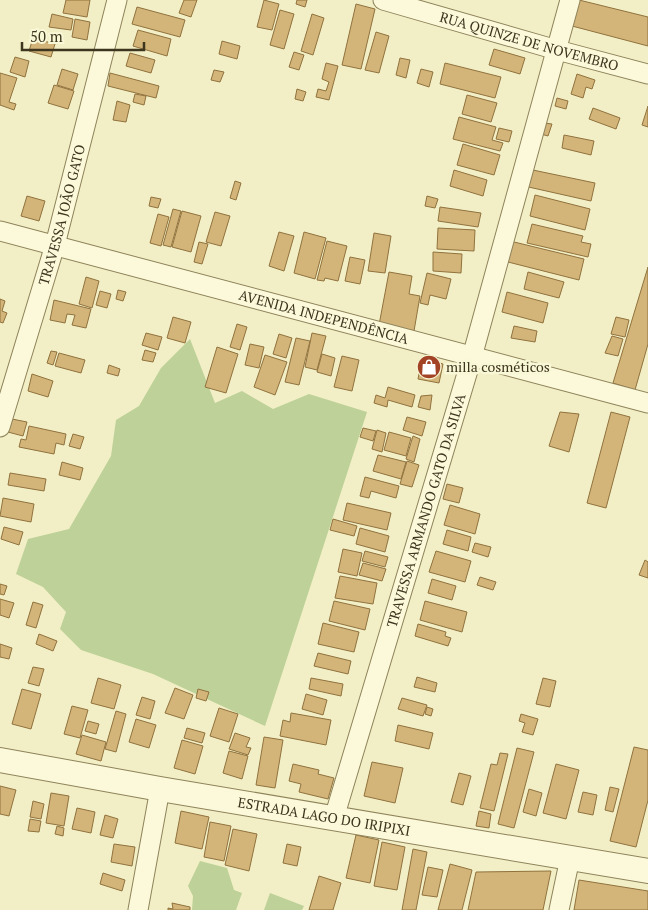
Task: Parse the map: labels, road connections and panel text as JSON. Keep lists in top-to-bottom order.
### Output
{
  "streets": {
    "street": [
      "RUA QUINZE DE NOVEMBRO",
      "TRAVESSA JOÃO GATO",
      "AVENIDA INDEPENDÊNCIA",
      "TRAVESSA ARMANDO GATO DA SILVA",
      "ESTRADA LAGO DO IRIPIXI"
    ]
  },
  "crossings": [
    ["RUA QUINZE DE NOVEMBRO", "TRAVESSA ARMANDO GATO DA SILVA"],
    ["TRAVESSA JOÃO GATO", "AVENIDA INDEPENDÊNCIA"],
    ["AVENIDA INDEPENDÊNCIA", "TRAVESSA ARMANDO GATO DA SILVA"],
    ["TRAVESSA ARMANDO GATO DA SILVA", "ESTRADA LAGO DO IRIPIXI"]
  ],
  "places": {
    "shop": ["milla cosméticos"]
  },
  "scale_bar": "50 m"
}
